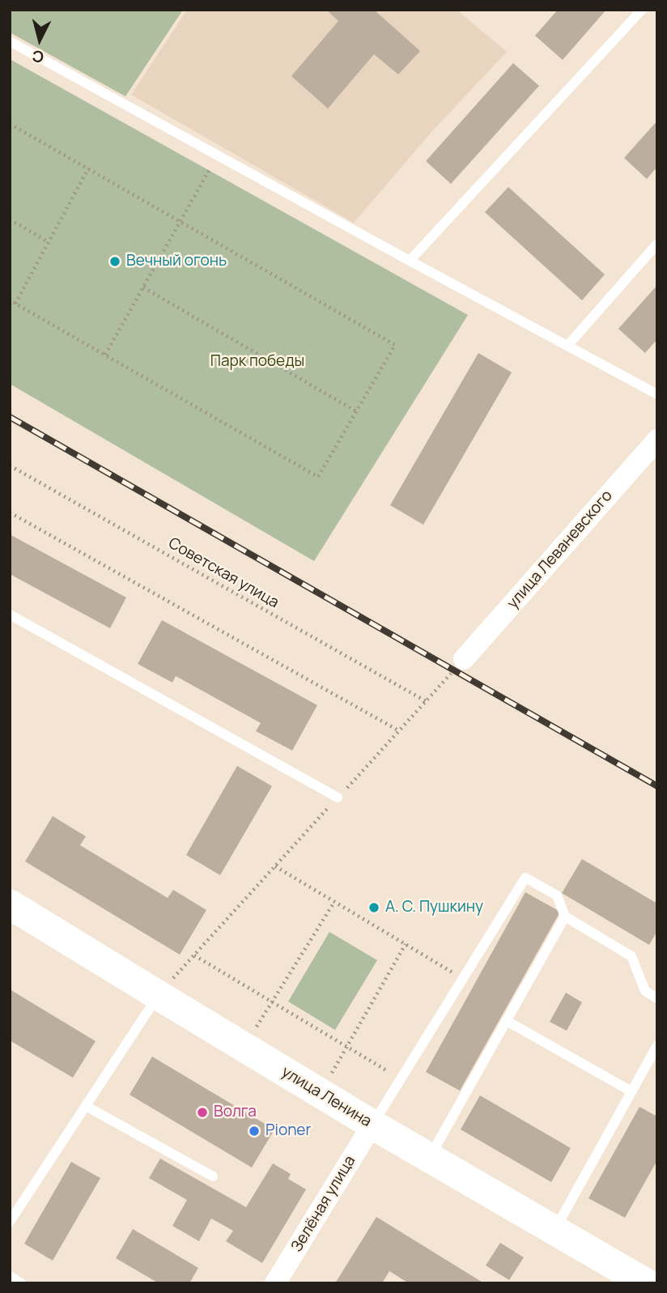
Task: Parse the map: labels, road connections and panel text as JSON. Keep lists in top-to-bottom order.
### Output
{
  "streets": {
    "main road": ["улица Ленина"],
    "street": ["улица Леваневского", "Зелёная улица"],
    "path": ["Советская улица"]
  },
  "crossings": [
    ["улица Ленина", "Зелёная улица"]
  ],
  "parks": ["Парк победы"],
  "places": [
    "Вечный огонь",
    "А. С. Пушкину",
    "Волга",
    "Pioner"
  ],
  "north": "bottom"
}
